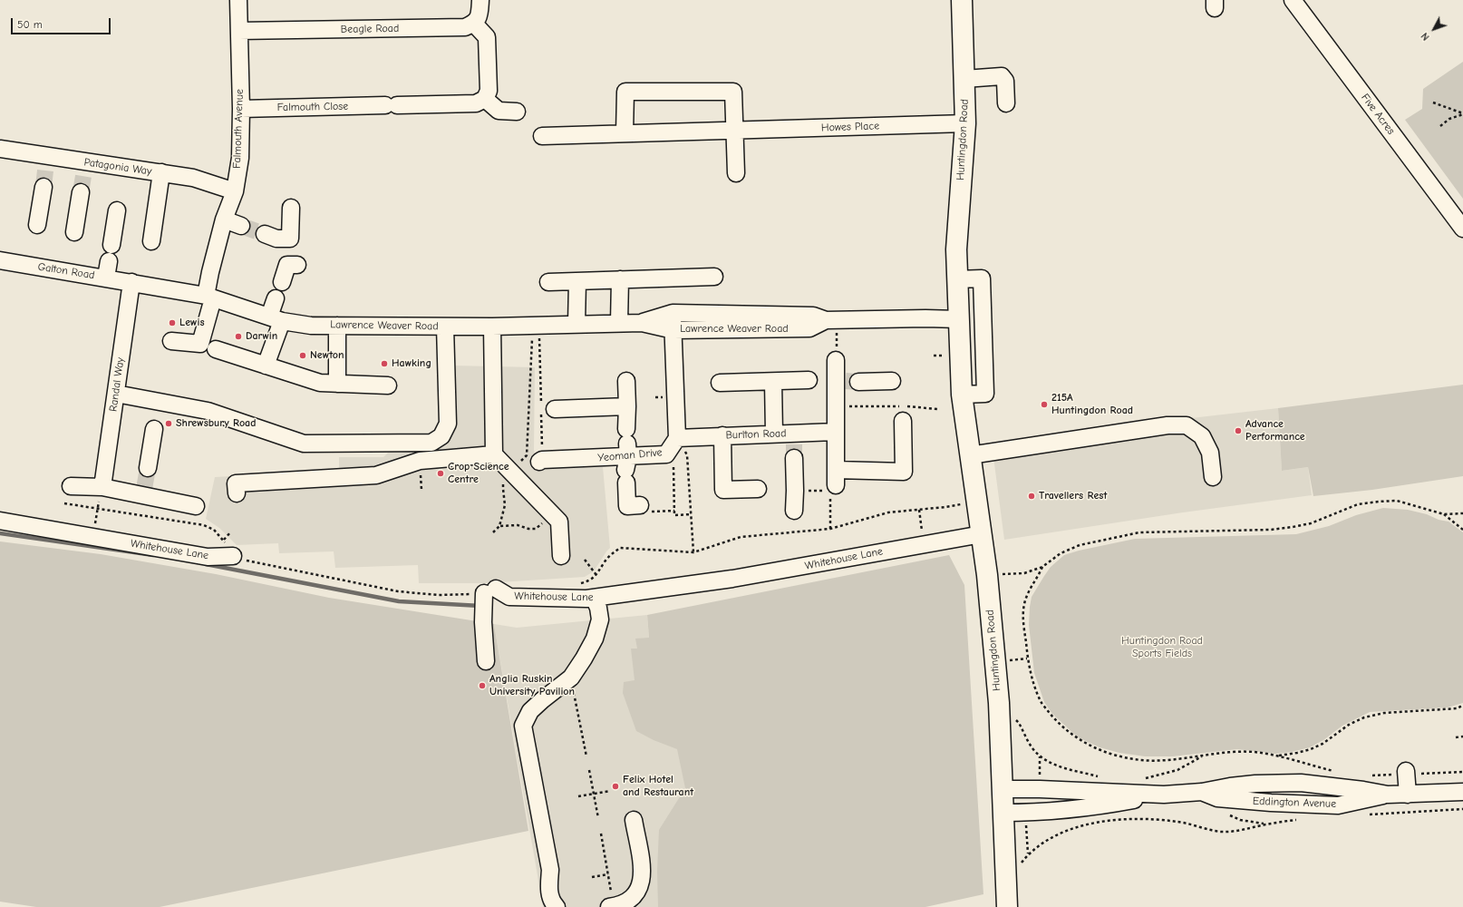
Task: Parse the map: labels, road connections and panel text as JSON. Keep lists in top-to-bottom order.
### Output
{
  "streets": {
    "main road": ["Huntingdon Road"],
    "street": [
      "Beagle Road",
      "Falmouth Close",
      "Five Acres",
      "Howes Place",
      "Falmouth Avenue",
      "Patagonia Way",
      "Galton Road",
      "Lawrence Weaver Road",
      "Randal Way",
      "Burlton Road",
      "Yeoman Drive",
      "Whitehouse Lane",
      "Eddington Avenue"
    ]
  },
  "crossings": [
    ["Beagle Road", "Falmouth Avenue"],
    ["Falmouth Close", "Falmouth Avenue"],
    ["Howes Place", "Huntingdon Road"],
    ["Falmouth Avenue", "Patagonia Way"],
    ["Falmouth Avenue", "Lawrence Weaver Road"],
    ["Huntingdon Road", "Lawrence Weaver Road"],
    ["Huntingdon Road", "Whitehouse Lane"],
    ["Huntingdon Road", "Eddington Avenue"],
    ["Galton Road", "Lawrence Weaver Road"],
    ["Galton Road", "Randal Way"],
    ["Lawrence Weaver Road", "Randal Way"],
    ["Burlton Road", "Yeoman Drive"]
  ],
  "parks": ["Huntingdon Road Sports Fields"],
  "places": [
    "Lewis",
    "Darwin",
    "Newton",
    "Hawking",
    "215A Huntingdon Road",
    "Shrewsbury Road",
    "Advance Performance",
    "Crop Science Centre",
    "Travellers Rest",
    "Anglia Ruskin University Pavilion",
    "Felix Hotel and Restaurant"
  ],
  "scale_bar": "50 m",
  "north": "bottom left"
}
